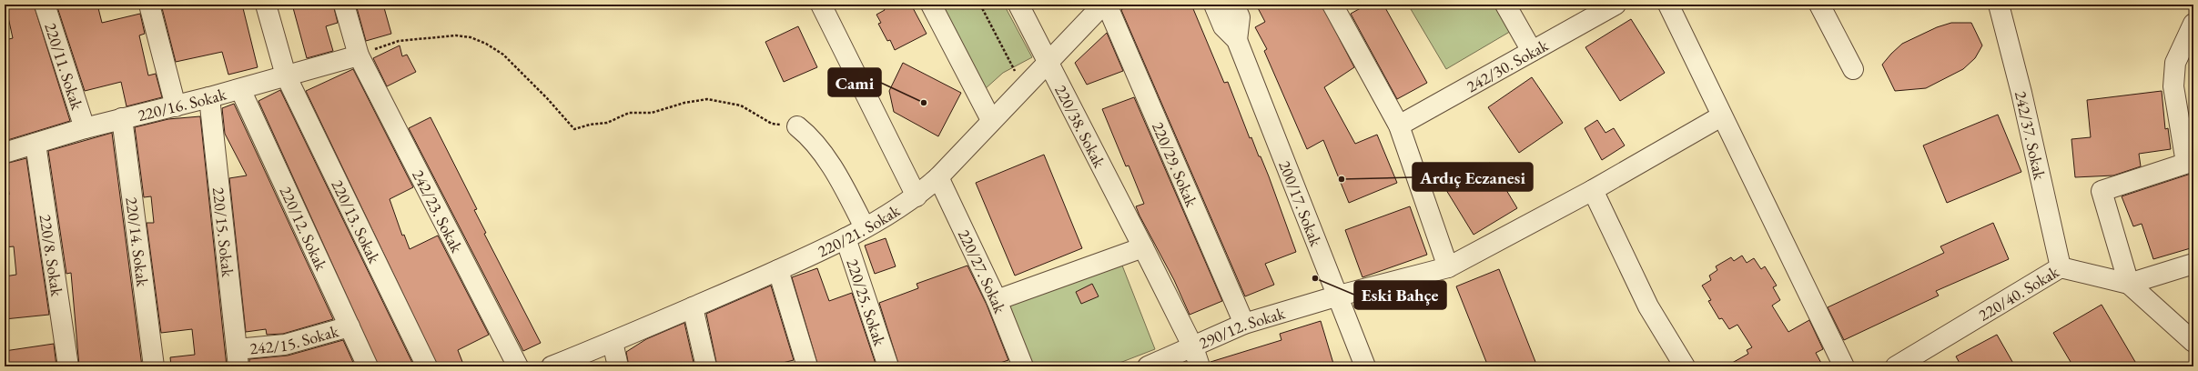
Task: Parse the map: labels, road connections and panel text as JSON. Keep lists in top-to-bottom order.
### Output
{
  "streets": {
    "street": [
      "242/30. Sokak",
      "220/11. Sokak",
      "220/16. Sokak",
      "220/38. Sokak",
      "242/37. Sokak",
      "220/29. Sokak",
      "200/17. Sokak",
      "242/23. Sokak",
      "220/13. Sokak",
      "220/12. Sokak",
      "220/21. Sokak",
      "220/15. Sokak",
      "220/14. Sokak",
      "220/8. Sokak",
      "220/27. Sokak",
      "220/40. Sokak",
      "220/25. Sokak",
      "290/12. Sokak",
      "242/15. Sokak"
    ]
  },
  "crossings": [
    ["220/11. Sokak", "220/16. Sokak"],
    ["220/16. Sokak", "242/23. Sokak"],
    ["220/16. Sokak", "220/13. Sokak"],
    ["220/16. Sokak", "220/12. Sokak"],
    ["220/16. Sokak", "220/15. Sokak"],
    ["220/16. Sokak", "220/14. Sokak"],
    ["220/16. Sokak", "220/8. Sokak"],
    ["220/38. Sokak", "220/21. Sokak"],
    ["220/38. Sokak", "290/12. Sokak"],
    ["242/37. Sokak", "220/40. Sokak"],
    ["220/29. Sokak", "290/12. Sokak"],
    ["200/17. Sokak", "290/12. Sokak"],
    ["220/12. Sokak", "242/15. Sokak"],
    ["220/21. Sokak", "220/27. Sokak"],
    ["220/21. Sokak", "220/25. Sokak"],
    ["220/15. Sokak", "242/15. Sokak"]
  ],
  "places": ["Cami", "Ardıç Eczanesi", "Eski Bahçe"]
}
